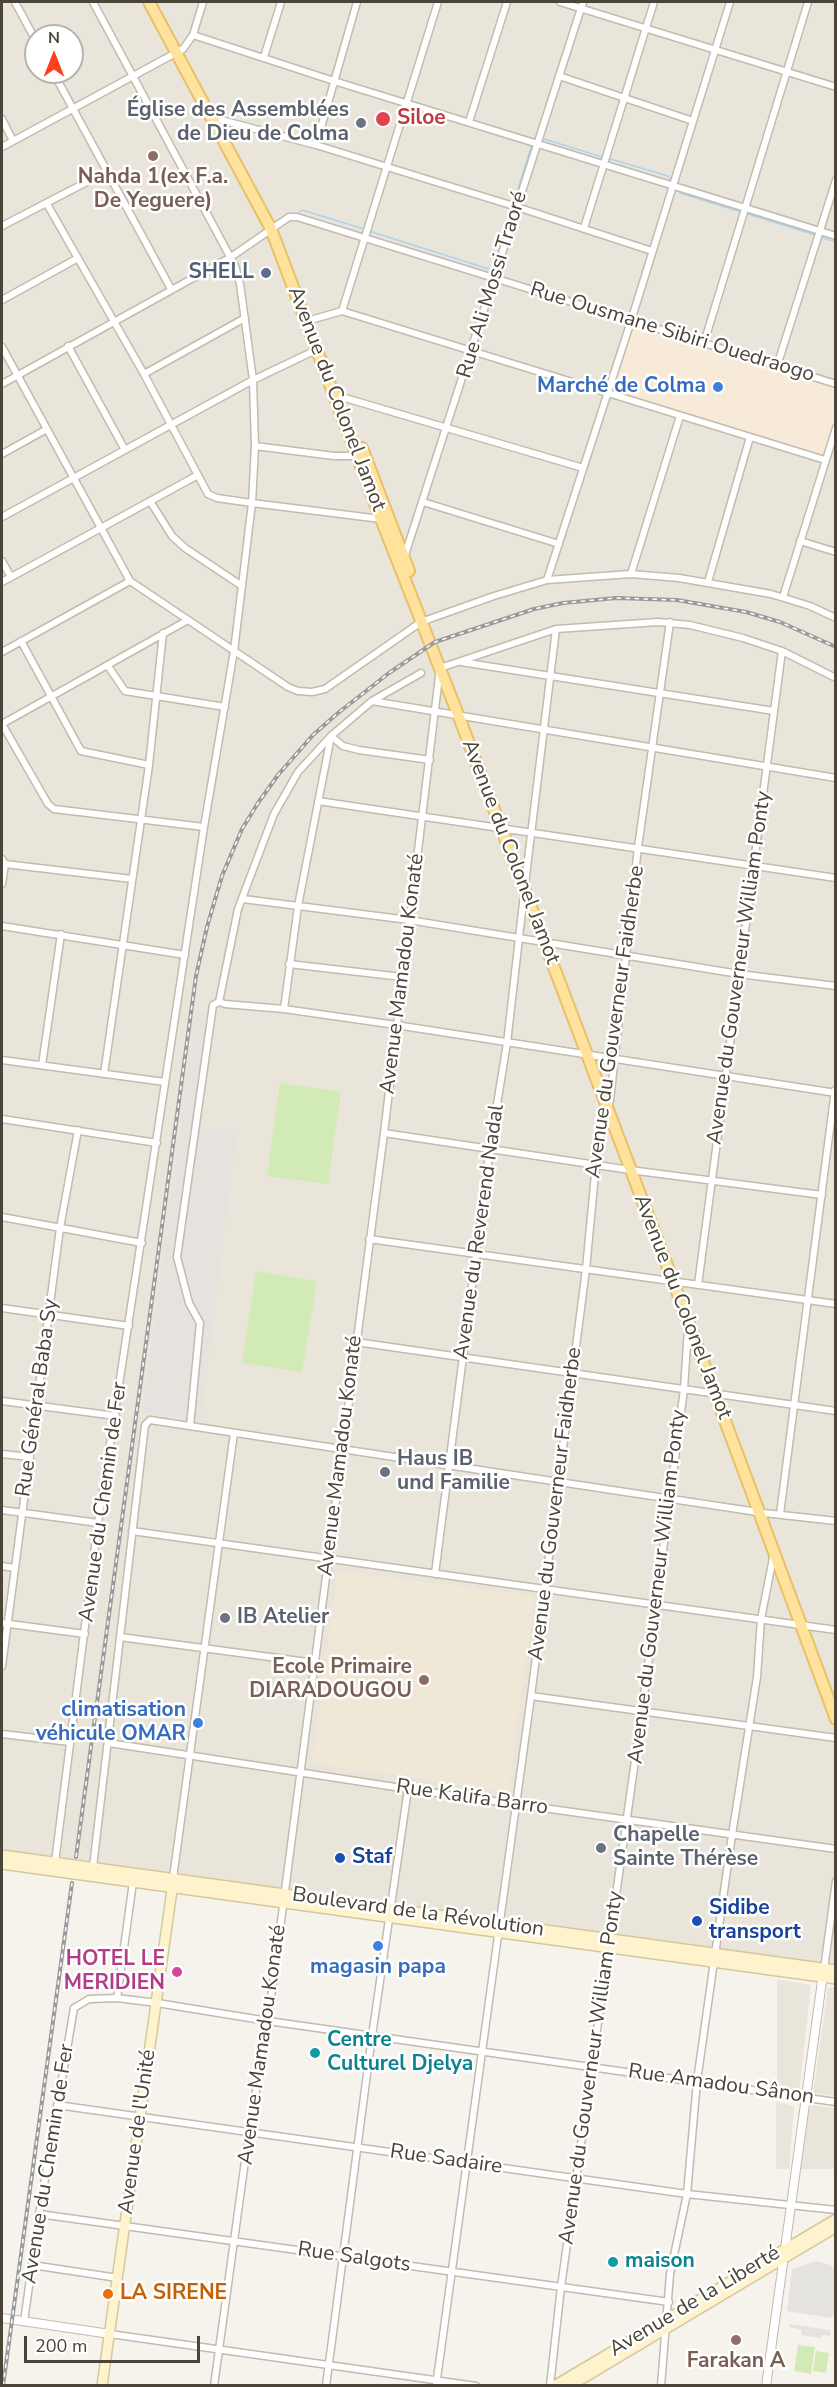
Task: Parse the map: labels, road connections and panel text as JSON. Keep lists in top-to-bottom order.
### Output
{
  "streets": {
    "main road": [
      "Avenue du Colonel Jamot",
      "Boulevard de la Révolution",
      "Avenue de l'Unité",
      "Avenue de la Liberté"
    ],
    "street": [
      "Rue Ali Mossi Traoré",
      "Rue Ousmane Sibiri Ouedraogo",
      "Avenue du Gouverneur William Ponty",
      "Avenue Mamadou Konaté",
      "Avenue du Gouverneur Faidherbe",
      "Avenue du Reverend Nadal",
      "Rue Général Baba Sy",
      "Avenue du Chemin de Fer",
      "Rue Kalifa Barro",
      "Rue Amadou Sânon",
      "Rue Sadaire",
      "Rue Salgots"
    ]
  },
  "crossings": [
    ["Rue Ali Mossi Traoré", "Rue Ousmane Sibiri Ouedraogo"],
    ["Rue Ali Mossi Traoré", "Avenue du Colonel Jamot"],
    ["Rue Ali Mossi Traoré", "Avenue du Chemin de Fer"],
    ["Rue Ousmane Sibiri Ouedraogo", "Avenue du Colonel Jamot"],
    ["Avenue du Colonel Jamot", "Avenue du Gouverneur William Ponty"],
    ["Avenue du Colonel Jamot", "Avenue Mamadou Konaté"],
    ["Avenue du Colonel Jamot", "Avenue du Gouverneur Faidherbe"],
    ["Avenue du Colonel Jamot", "Avenue du Reverend Nadal"],
    ["Avenue du Colonel Jamot", "Avenue du Chemin de Fer"],
    ["Avenue du Gouverneur William Ponty", "Rue Kalifa Barro"],
    ["Avenue du Gouverneur William Ponty", "Boulevard de la Révolution"],
    ["Avenue du Gouverneur William Ponty", "Rue Amadou Sânon"],
    ["Avenue du Gouverneur William Ponty", "Rue Sadaire"],
    ["Avenue du Gouverneur William Ponty", "Rue Salgots"],
    ["Avenue du Gouverneur William Ponty", "Avenue de la Liberté"],
    ["Avenue Mamadou Konaté", "Rue Kalifa Barro"],
    ["Avenue Mamadou Konaté", "Boulevard de la Révolution"],
    ["Avenue Mamadou Konaté", "Rue Amadou Sânon"],
    ["Avenue Mamadou Konaté", "Rue Sadaire"],
    ["Avenue Mamadou Konaté", "Rue Salgots"],
    ["Avenue du Gouverneur Faidherbe", "Rue Kalifa Barro"],
    ["Avenue du Gouverneur Faidherbe", "Boulevard de la Révolution"],
    ["Avenue du Gouverneur Faidherbe", "Rue Amadou Sânon"],
    ["Avenue du Gouverneur Faidherbe", "Rue Sadaire"],
    ["Avenue du Gouverneur Faidherbe", "Rue Salgots"],
    ["Avenue du Chemin de Fer", "Rue Kalifa Barro"],
    ["Avenue du Chemin de Fer", "Boulevard de la Révolution"],
    ["Avenue du Chemin de Fer", "Rue Amadou Sânon"],
    ["Avenue du Chemin de Fer", "Rue Sadaire"],
    ["Avenue du Chemin de Fer", "Rue Salgots"],
    ["Boulevard de la Révolution", "Avenue de l'Unité"],
    ["Rue Amadou Sânon", "Avenue de l'Unité"],
    ["Avenue de l'Unité", "Rue Sadaire"],
    ["Avenue de l'Unité", "Rue Salgots"]
  ],
  "places": [
    "Siloe",
    "Église des Assemblées de Dieu de Colma",
    "Nahda 1(ex F.a. De Yeguere)",
    "SHELL",
    "Marché de Colma",
    "Haus IB und Familie",
    "IB Atelier",
    "Ecole Primaire DIARADOUGOU",
    "climatisation véhicule OMAR",
    "Chapelle Sainte Thérèse",
    "Staf",
    "Sidibe transport",
    "magasin papa",
    "HOTEL LE MERIDIEN",
    "Centre Culturel Djelya",
    "maison",
    "LA SIRENE",
    "Farakan A"
  ],
  "scale_bar": "200 m",
  "north": "top"
}
